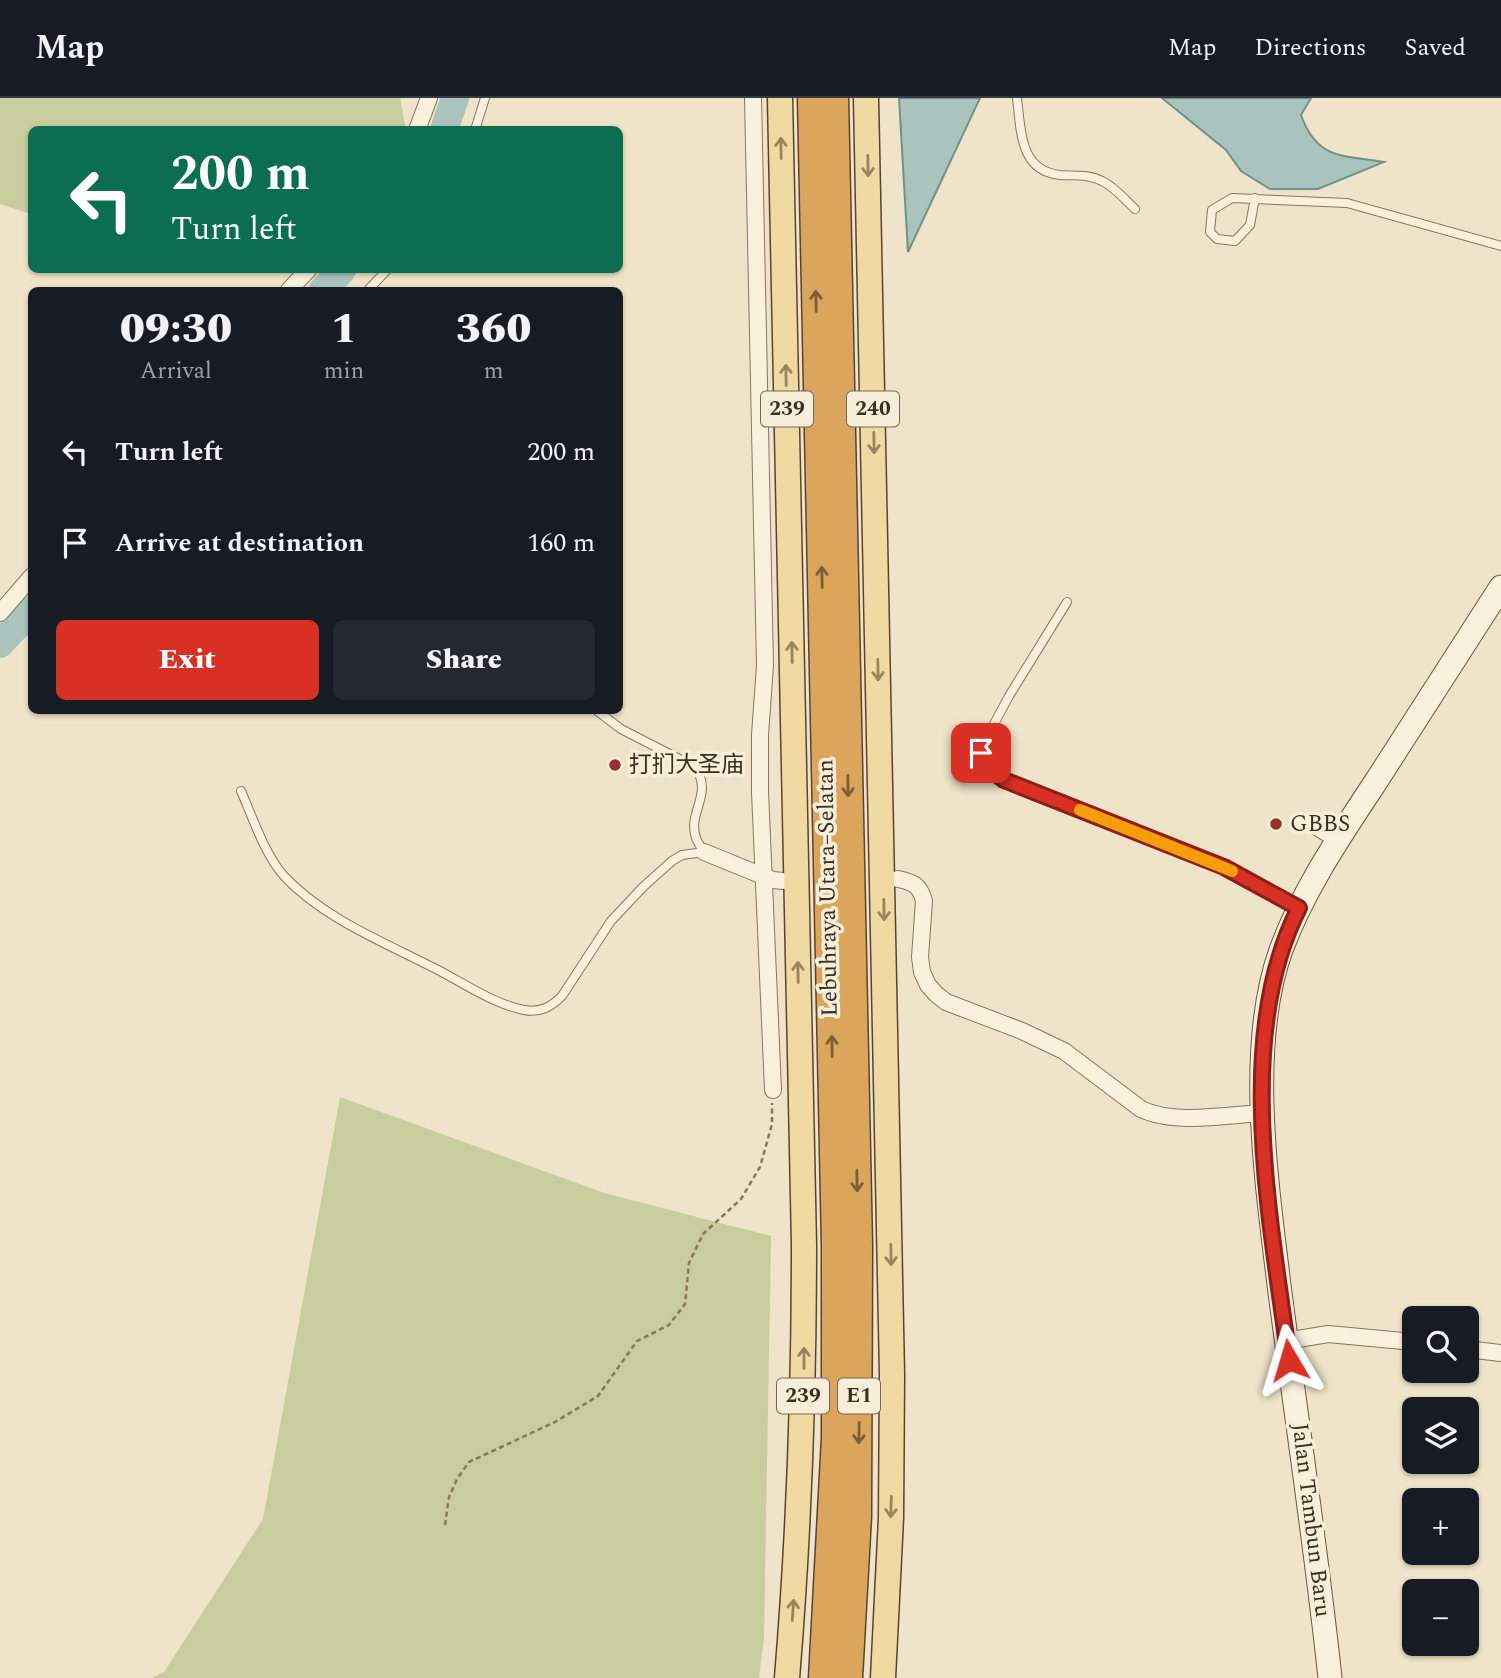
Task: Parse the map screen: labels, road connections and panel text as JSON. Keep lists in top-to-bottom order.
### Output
{
  "streets": {
    "highway": ["Lebuhraya Utara–Selatan", "E1"],
    "main road": ["239", "240", "Jalan Tambun Baru"]
  },
  "places": ["打扪大圣庙", "GBBS"],
  "page": {
    "header": "Map",
    "nav": ["Map", "Directions", "Saved"],
    "turn": ["200 m", "Turn left"],
    "eta": [
      "09:30",
      "Arrival",
      "1",
      "min",
      "360",
      "m"
    ],
    "list": [
      {
        "name": "Turn left",
        "value": "200 m"
      },
      {
        "name": "Arrive at destination",
        "value": "160 m"
      }
    ],
    "buttons": ["Exit", "Share"],
    "map_buttons": ["+", "−"]
  }
}
